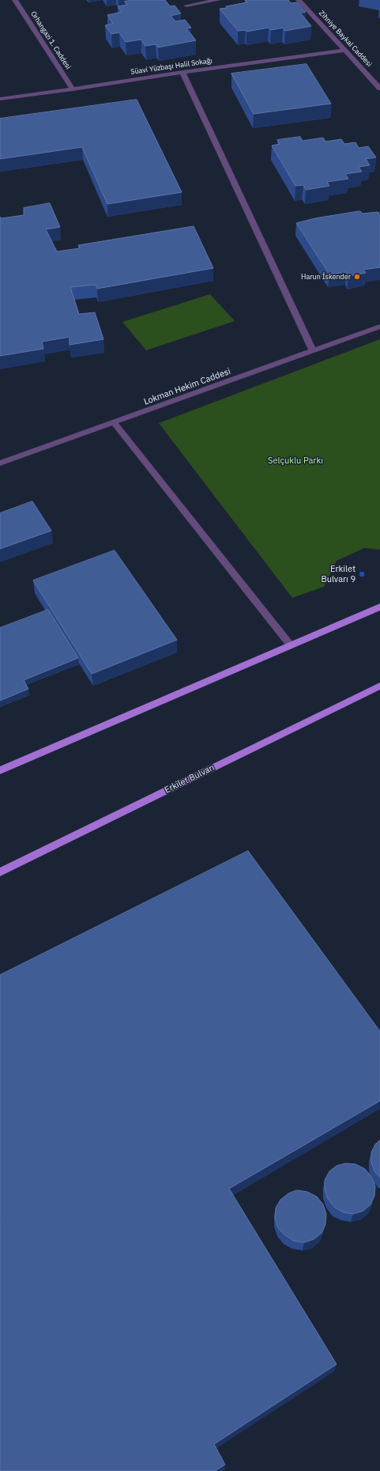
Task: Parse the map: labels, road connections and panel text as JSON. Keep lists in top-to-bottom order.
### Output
{
  "streets": {
    "main road": ["Erkilet Bulvarı"],
    "street": [
      "Zihniye Baykal Caddesi",
      "Orhangazi 1. Caddesi",
      "Süavi Yüzbaşı Halil Sokağı",
      "Lokman Hekim Caddesi"
    ]
  },
  "crossings": [
    ["Zihniye Baykal Caddesi", "Süavi Yüzbaşı Halil Sokağı"],
    ["Orhangazi 1. Caddesi", "Süavi Yüzbaşı Halil Sokağı"]
  ],
  "parks": ["Selçuklu Parkı"],
  "places": ["Harun İskender", "Erkilet Bulvarı 9"]
}
